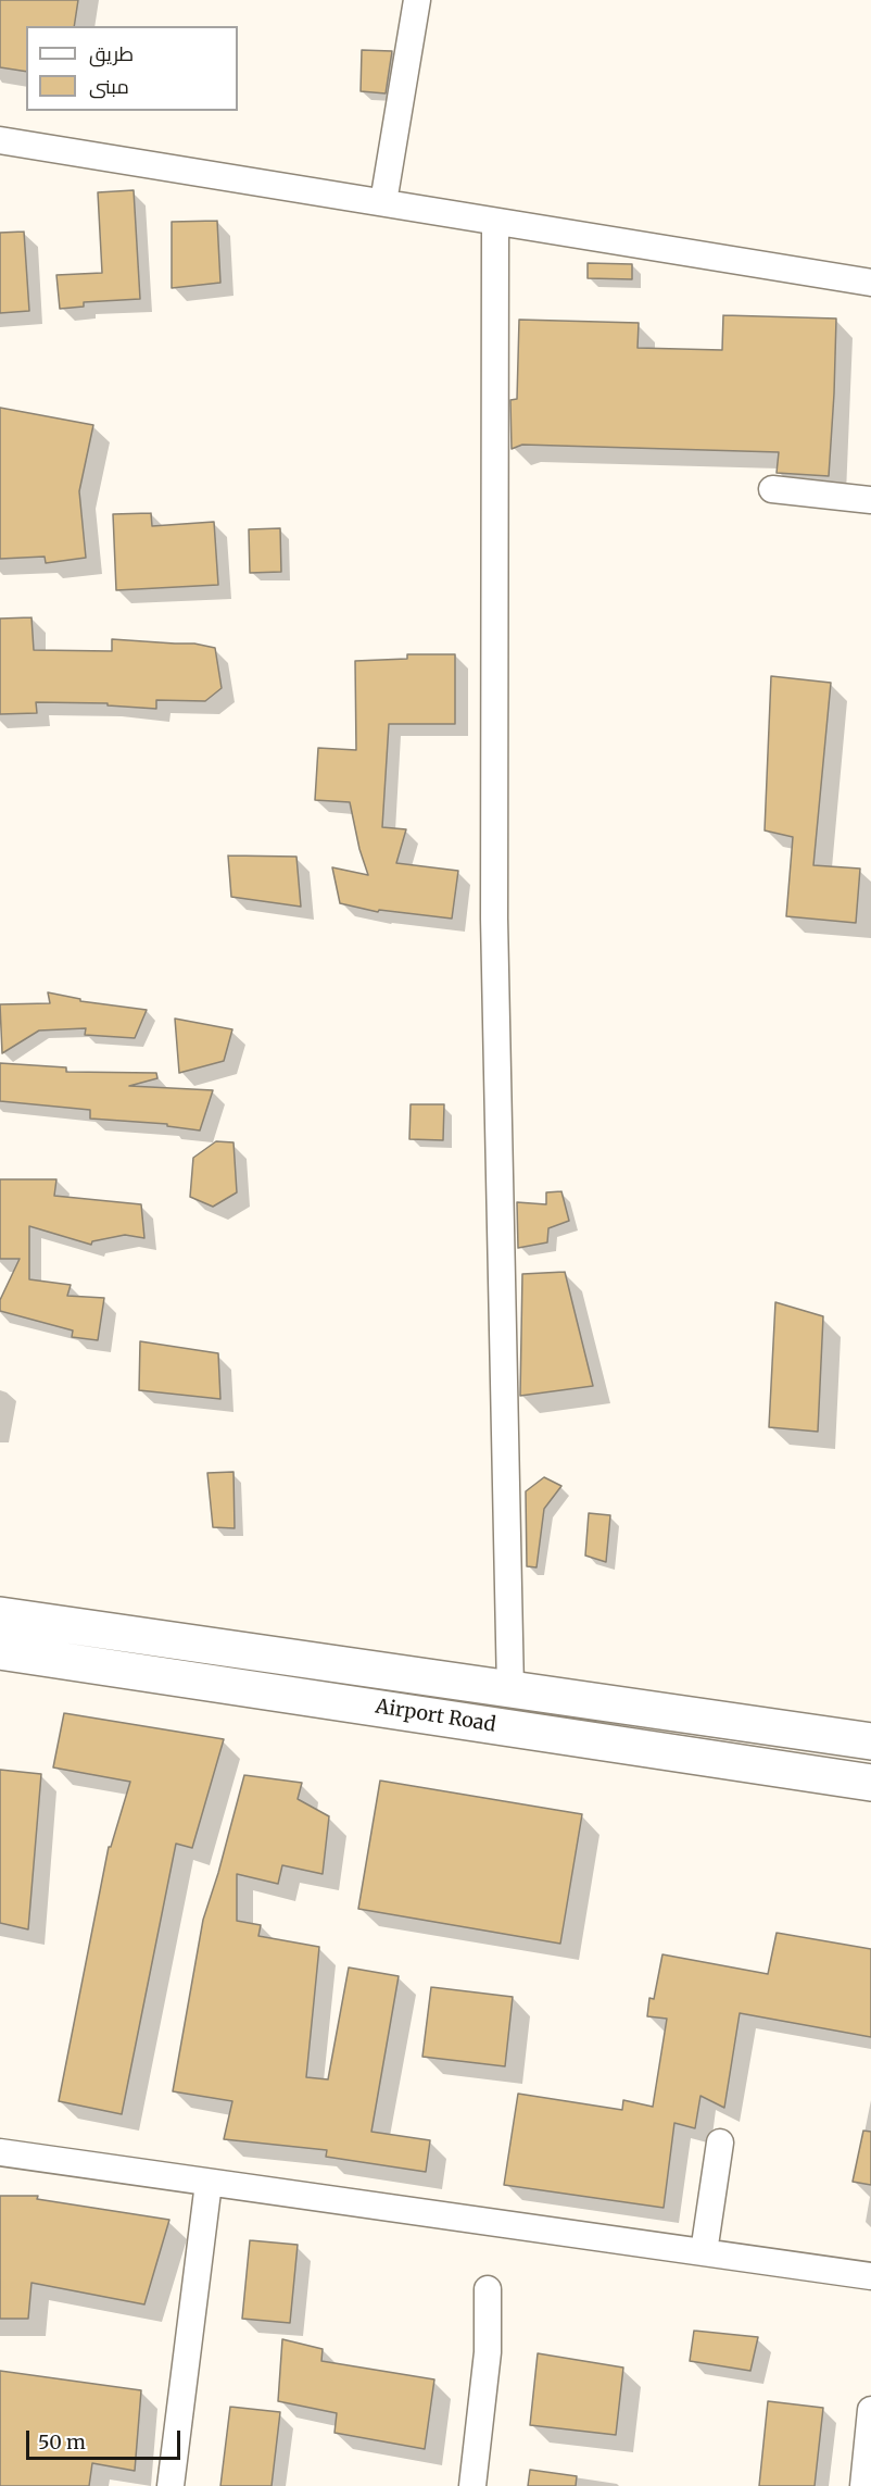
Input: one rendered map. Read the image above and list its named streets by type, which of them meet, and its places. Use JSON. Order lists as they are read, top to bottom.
{
  "streets": {
    "highway": ["Airport Road"]
  },
  "legend": ["طريق", "مبنى"],
  "scale_bar": "50 m"
}
